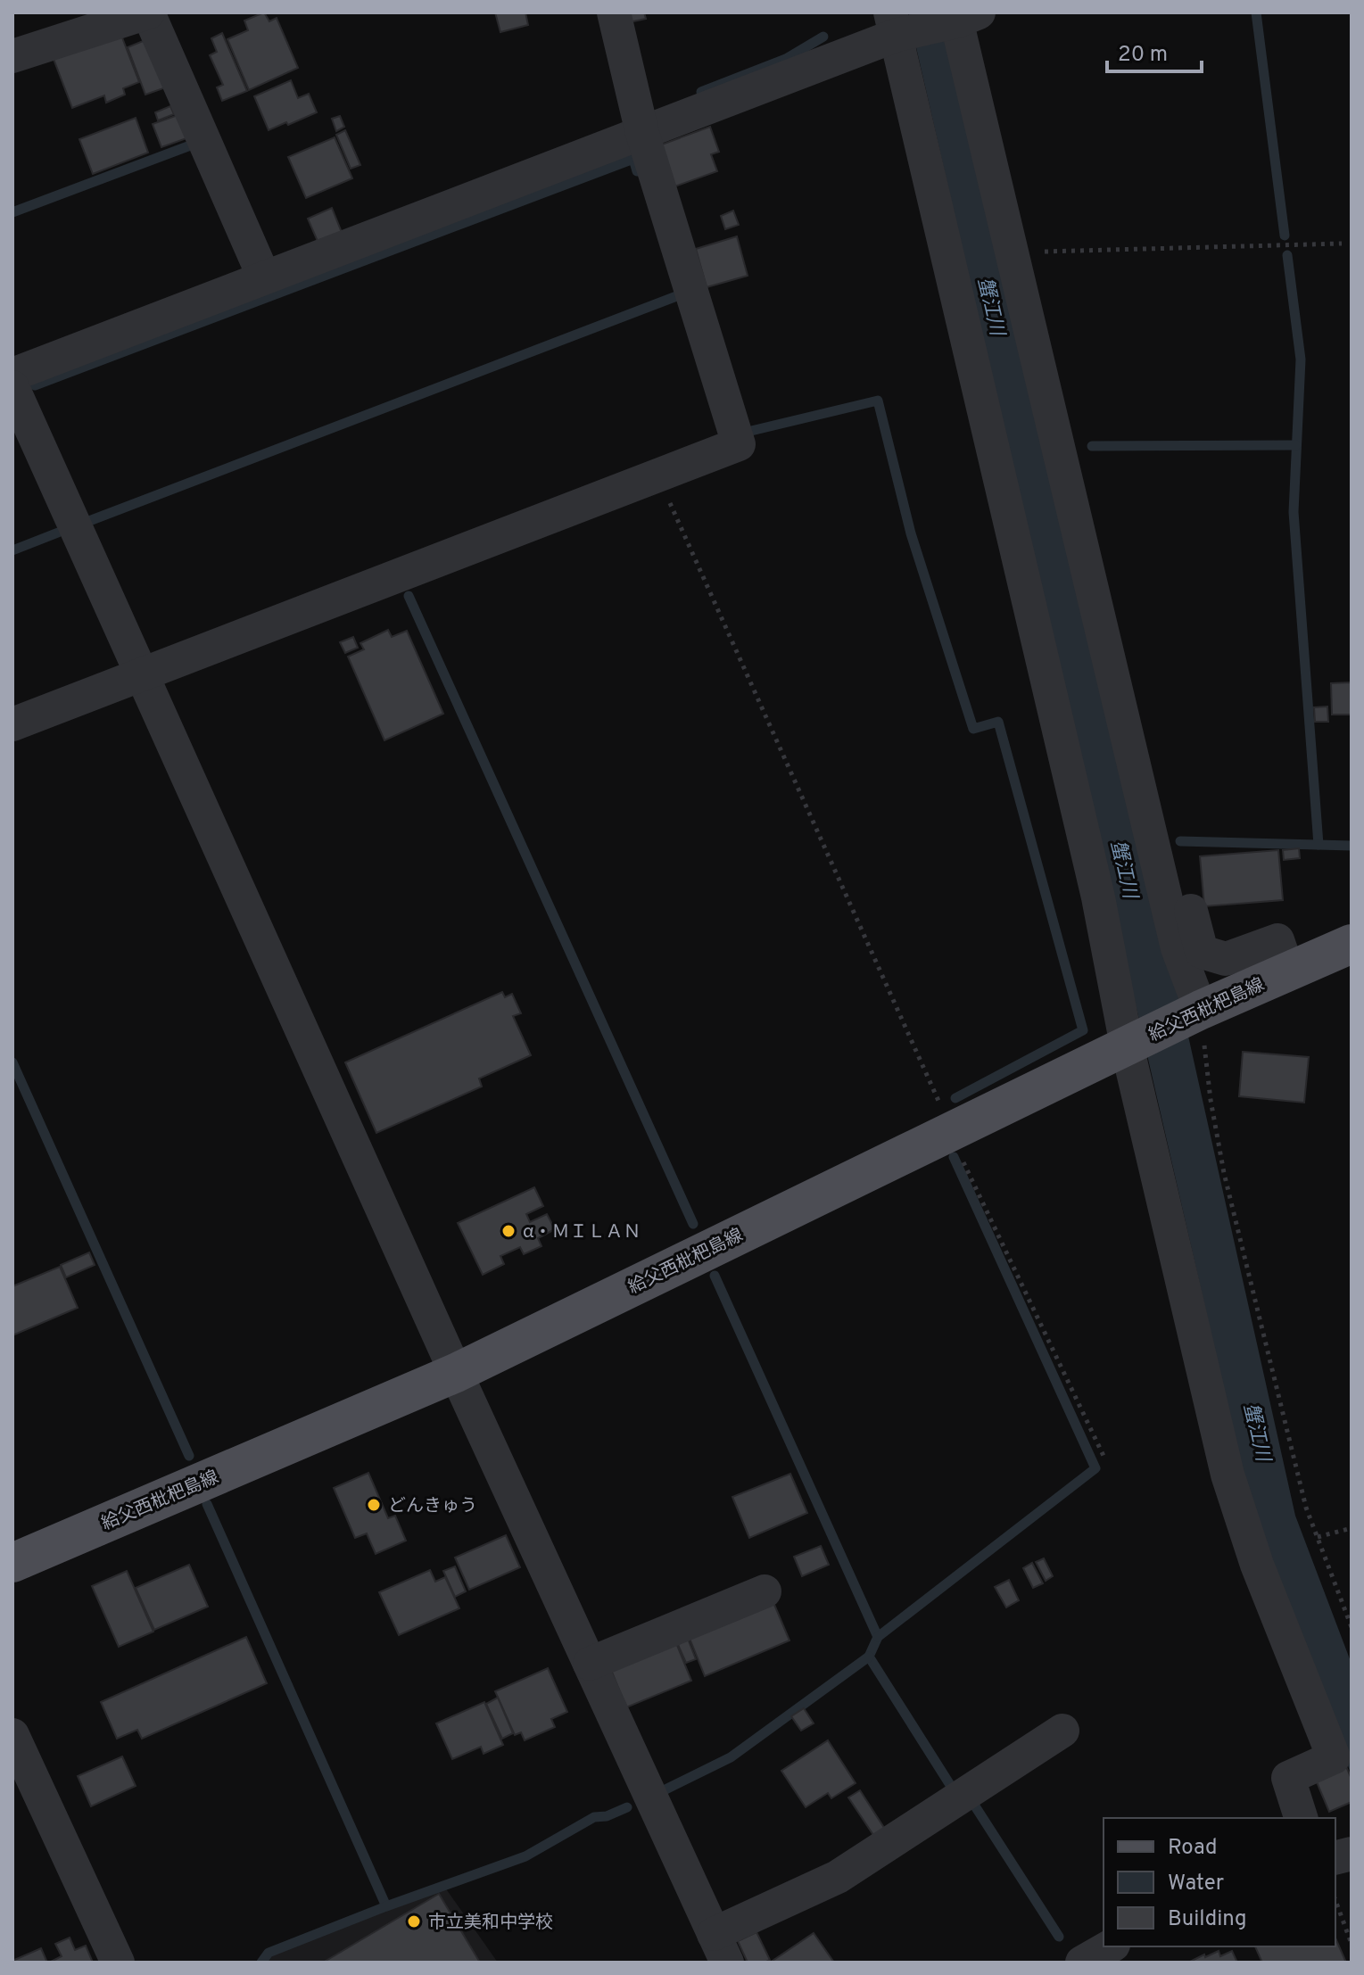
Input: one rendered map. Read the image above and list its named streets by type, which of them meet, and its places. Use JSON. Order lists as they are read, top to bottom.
{
  "streets": {
    "main road": ["給父西枇杷島線"]
  },
  "water": ["蟹江川"],
  "places": ["α・ＭＩＬＡＮ", "どんきゅう", "市立美和中学校"],
  "legend": ["Road", "Water", "Building"],
  "scale_bar": "20 m"
}
